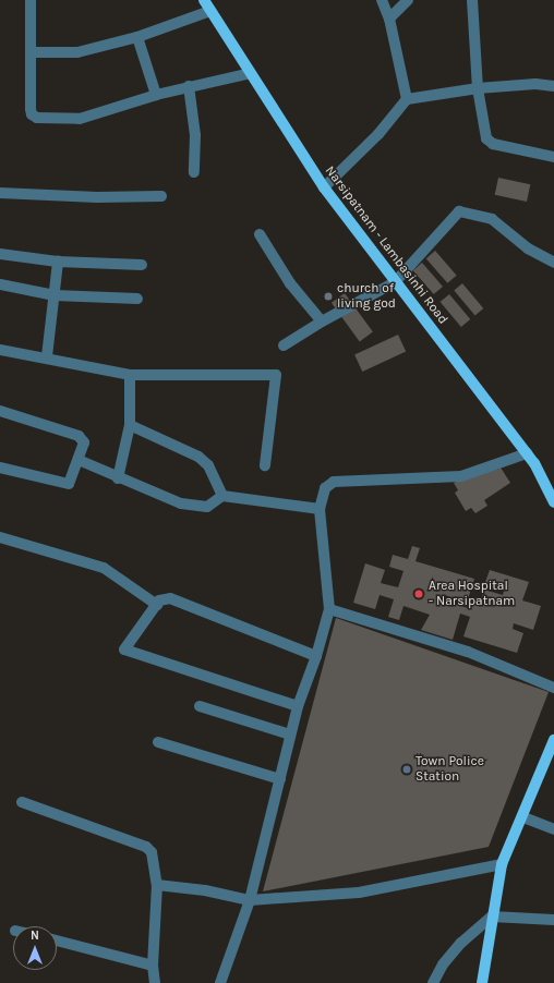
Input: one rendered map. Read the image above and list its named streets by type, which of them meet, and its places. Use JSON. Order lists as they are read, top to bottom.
{
  "streets": {
    "main road": ["Narsipatnam - Lambasinhi Road"]
  },
  "places": ["church of living god", "Area Hospital - Narsipatnam", "Town Police Station"],
  "north": "top"
}
